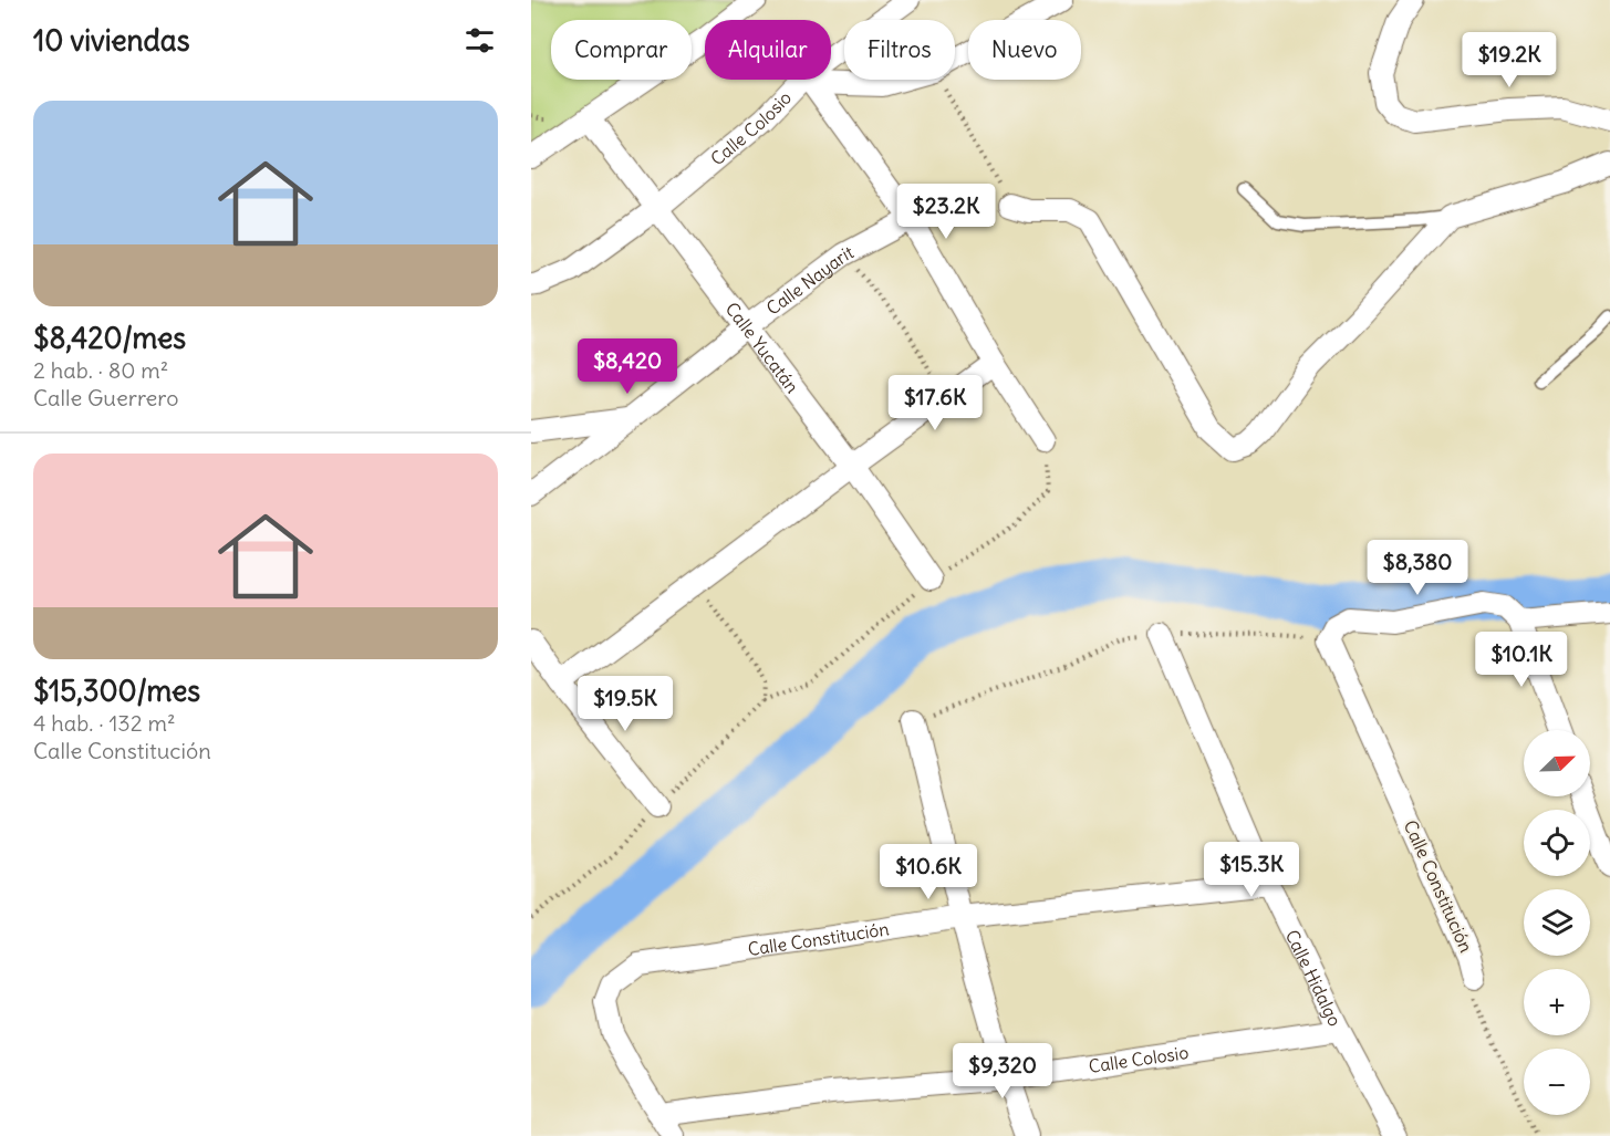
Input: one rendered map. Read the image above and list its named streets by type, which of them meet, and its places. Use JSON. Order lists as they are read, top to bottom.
{
  "streets": {
    "street": [
      "Calle Colosio",
      "Calle Nayarit",
      "Calle Yucatán",
      "Calle Constitución",
      "Calle Hidalgo"
    ]
  },
  "crossings": [
    ["Calle Colosio", "Calle Yucatán"],
    ["Calle Colosio", "Calle Constitución"],
    ["Calle Colosio", "Calle Hidalgo"],
    ["Calle Nayarit", "Calle Yucatán"],
    ["Calle Constitución", "Calle Hidalgo"]
  ],
  "north": "top right",
  "page": {
    "heading": "10 viviendas",
    "chip": [
      "Comprar",
      "Alquilar",
      "Filtros",
      "Nuevo"
    ],
    "price": [
      "$19.2K",
      "$23.2K",
      "$8,420",
      "$17.6K",
      "$8,380",
      "$10.1K",
      "$19.5K",
      "$15.3K",
      "$10.6K",
      "$9,320"
    ],
    "list": [
      {
        "name": "$8,420/mes",
        "note": "2 hab. · 80 m² · Calle Guerrero"
      },
      {
        "name": "$15,300/mes",
        "note": "4 hab. · 132 m² · Calle Constitución"
      }
    ],
    "map_buttons": ["+", "−"]
  }
}
